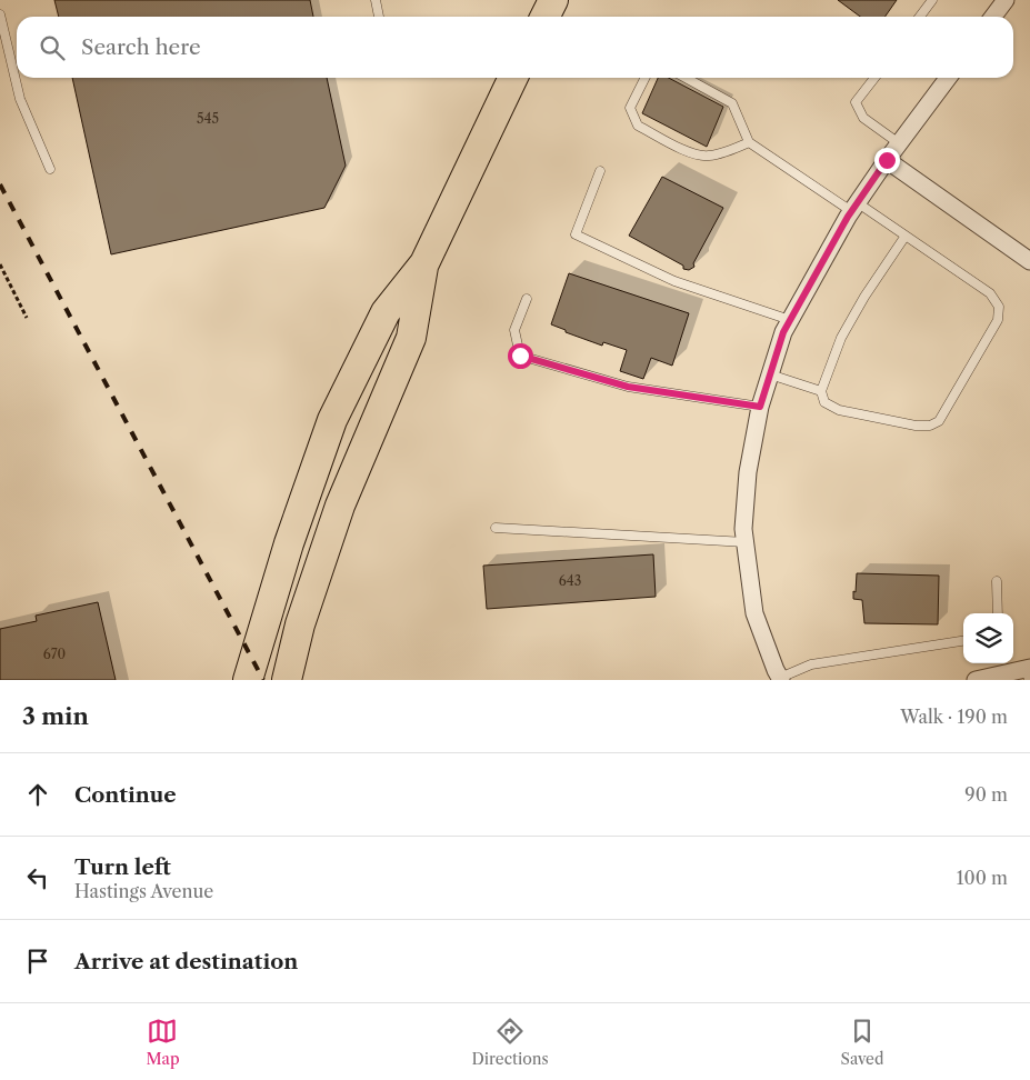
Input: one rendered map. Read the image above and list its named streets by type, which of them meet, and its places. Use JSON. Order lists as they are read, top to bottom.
{
  "house_numbers": ["545", "643", "670"],
  "page": {
    "search": "Search here",
    "heading": ["3 min", "Walk · 190 m"],
    "list": [
      ["Continue", "90 m"],
      ["Turn left", "Hastings Avenue", "100 m"],
      "Arrive at destination"
    ],
    "nav": ["Map", "Directions", "Saved"]
  }
}
